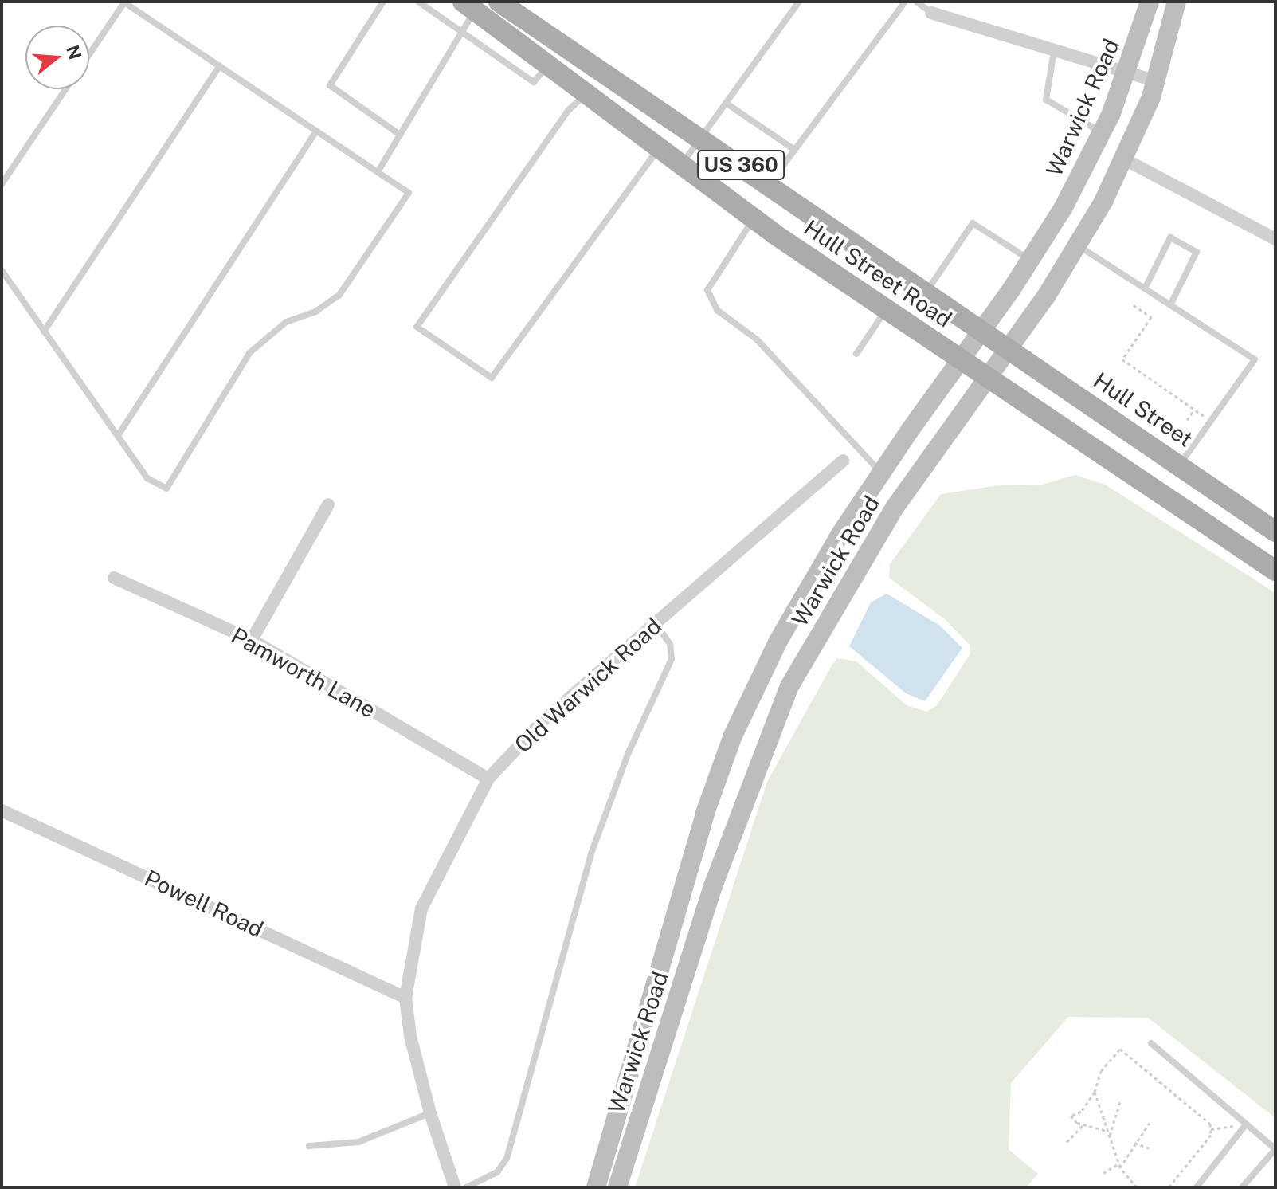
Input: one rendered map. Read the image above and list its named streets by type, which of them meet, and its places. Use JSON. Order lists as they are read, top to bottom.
{
  "streets": {
    "main road": [
      "Warwick Road",
      "US 360",
      "Hull Street Road",
      "Hull Street"
    ],
    "street": ["Pamworth Lane", "Old Warwick Road", "Powell Road"]
  },
  "crossings": [
    ["Warwick Road", "Hull Street Road"],
    ["Warwick Road", "Hull Street"],
    ["Hull Street Road", "Hull Street"],
    ["Pamworth Lane", "Old Warwick Road"],
    ["Old Warwick Road", "Powell Road"]
  ],
  "north": "right"
}
